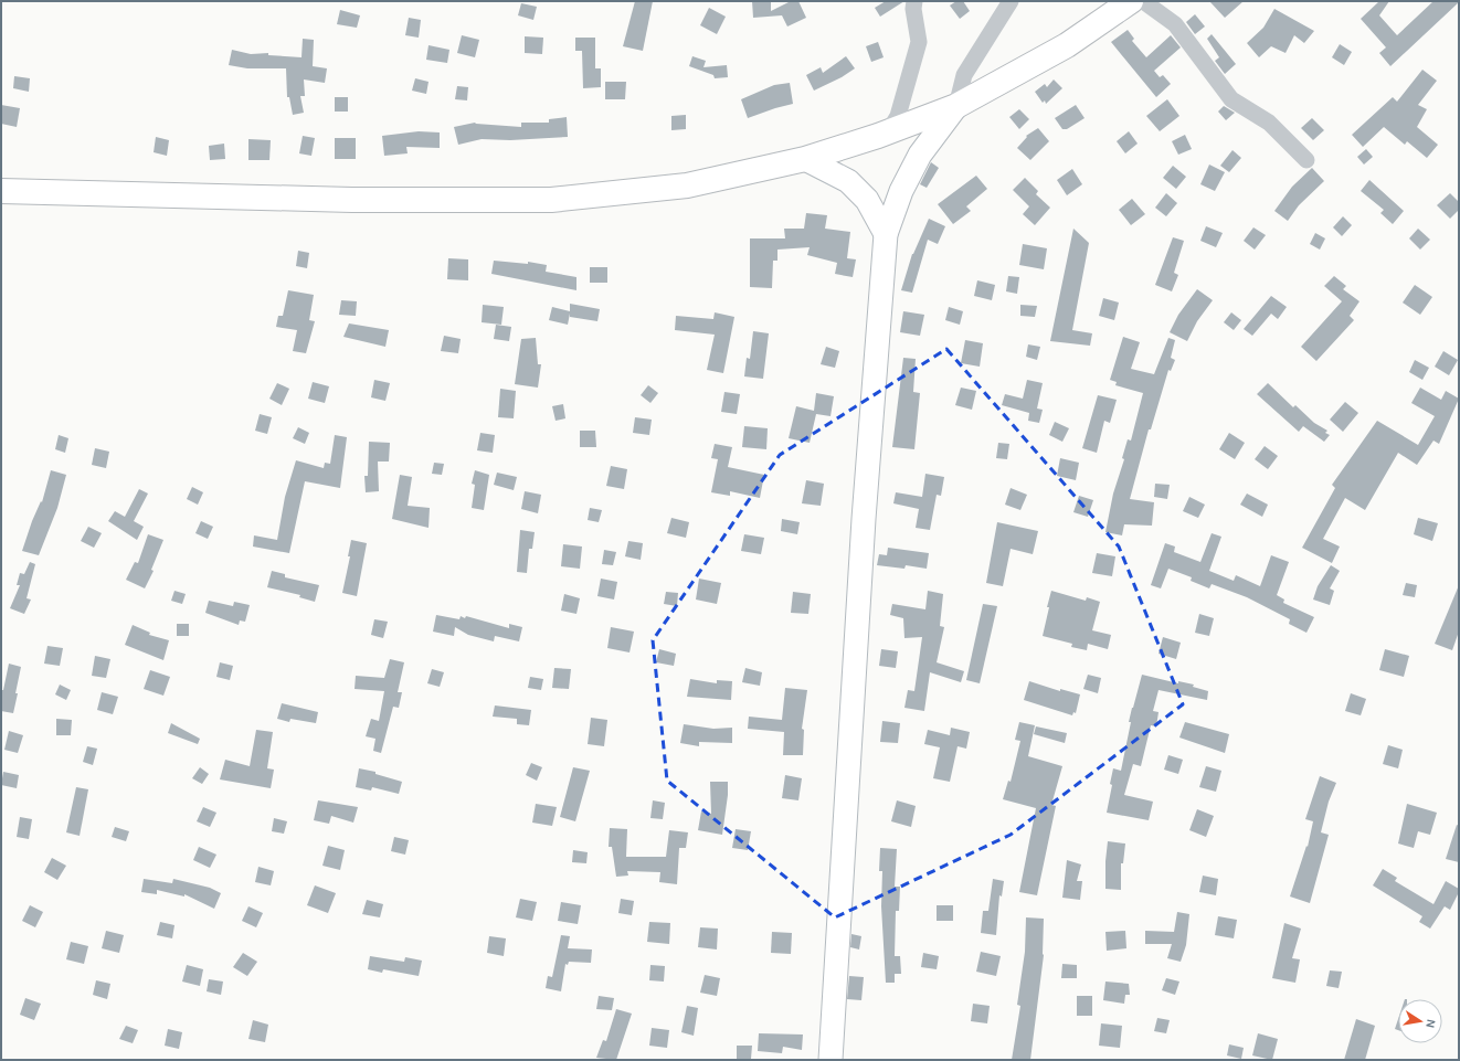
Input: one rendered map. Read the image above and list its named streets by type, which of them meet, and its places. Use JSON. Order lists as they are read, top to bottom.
{
  "north": "right"
}
